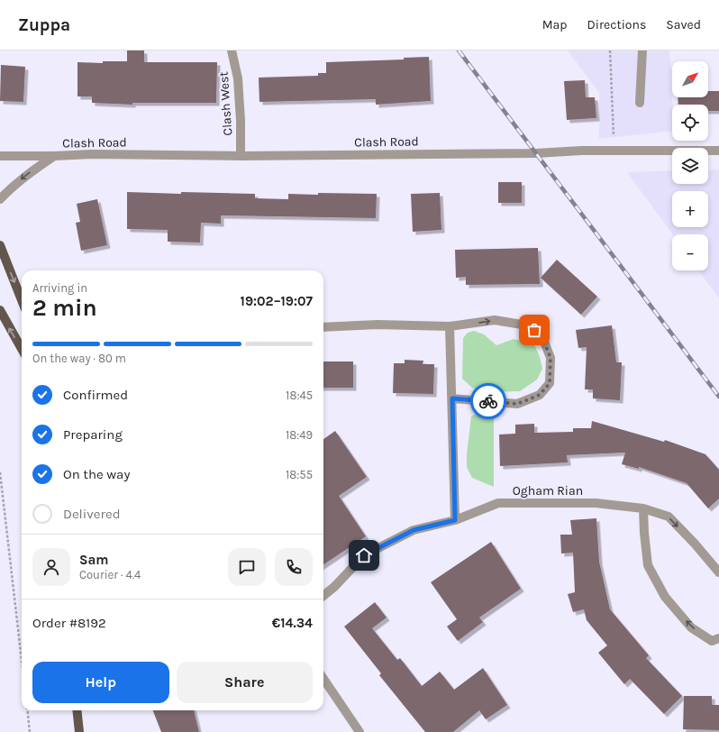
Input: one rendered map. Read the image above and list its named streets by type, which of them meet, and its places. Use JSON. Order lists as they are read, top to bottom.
{
  "streets": {
    "street": ["Clash West", "Clash Road", "Ogham Rian"]
  },
  "crossings": [
    ["Clash West", "Clash Road"]
  ],
  "north": "top right",
  "page": {
    "header": "Zuppa",
    "nav": ["Map", "Directions", "Saved"],
    "map_buttons": ["+", "−"],
    "heading": ["2 min", "Arriving in", "19:02–19:07"],
    "panel": [
      "Sam",
      "Courier · 4.4",
      "Order #8192",
      "€14.34"
    ],
    "bar": "On the way · 80 m",
    "list": [
      ["Confirmed", "18:45"],
      ["Preparing", "18:49"],
      ["On the way", "18:55"],
      "Delivered"
    ],
    "buttons": ["Help", "Share"]
  }
}
